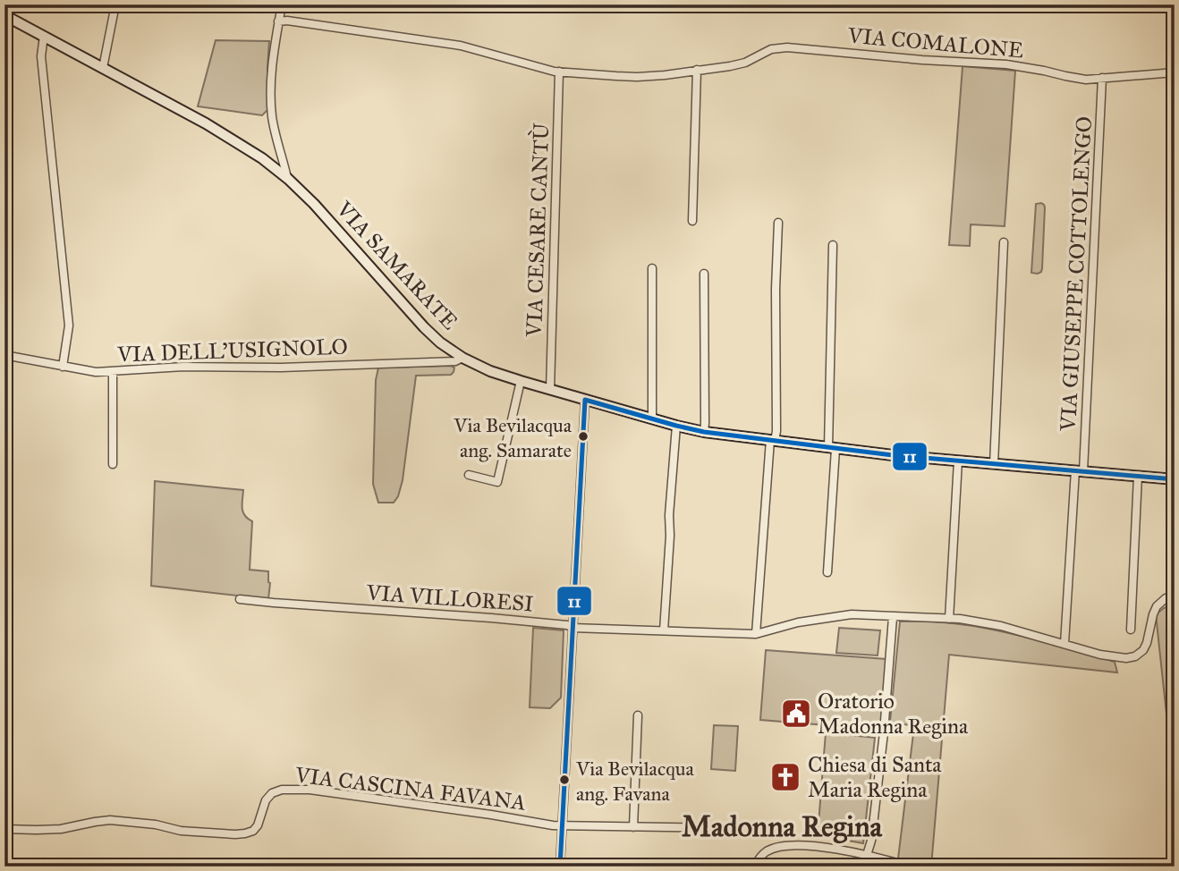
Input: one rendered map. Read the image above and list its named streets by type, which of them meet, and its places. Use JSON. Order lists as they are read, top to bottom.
{
  "streets": {
    "street": [
      "VIA COMALONE",
      "VIA CESARE CANTÙ",
      "VIA SAMARATE",
      "VIA GIUSEPPE COTTOLENGO",
      "VIA DELL'USIGNOLO",
      "VIA VILLORESI",
      "VIA CASCINA FAVANA"
    ]
  },
  "crossings": [
    ["VIA COMALONE", "VIA CESARE CANTÙ"],
    ["VIA COMALONE", "VIA GIUSEPPE COTTOLENGO"],
    ["VIA CESARE CANTÙ", "VIA SAMARATE"],
    ["VIA SAMARATE", "VIA GIUSEPPE COTTOLENGO"],
    ["VIA SAMARATE", "VIA DELL'USIGNOLO"]
  ],
  "districts": ["Madonna Regina"],
  "places": {
    "other": ["Via Bevilacqua ang. Samarate", "Via Bevilacqua ang. Favana"],
    "public building": ["Oratorio Madonna Regina"],
    "church": ["Chiesa di Santa Maria Regina"]
  },
  "lines": ["transit line 11"]
}
